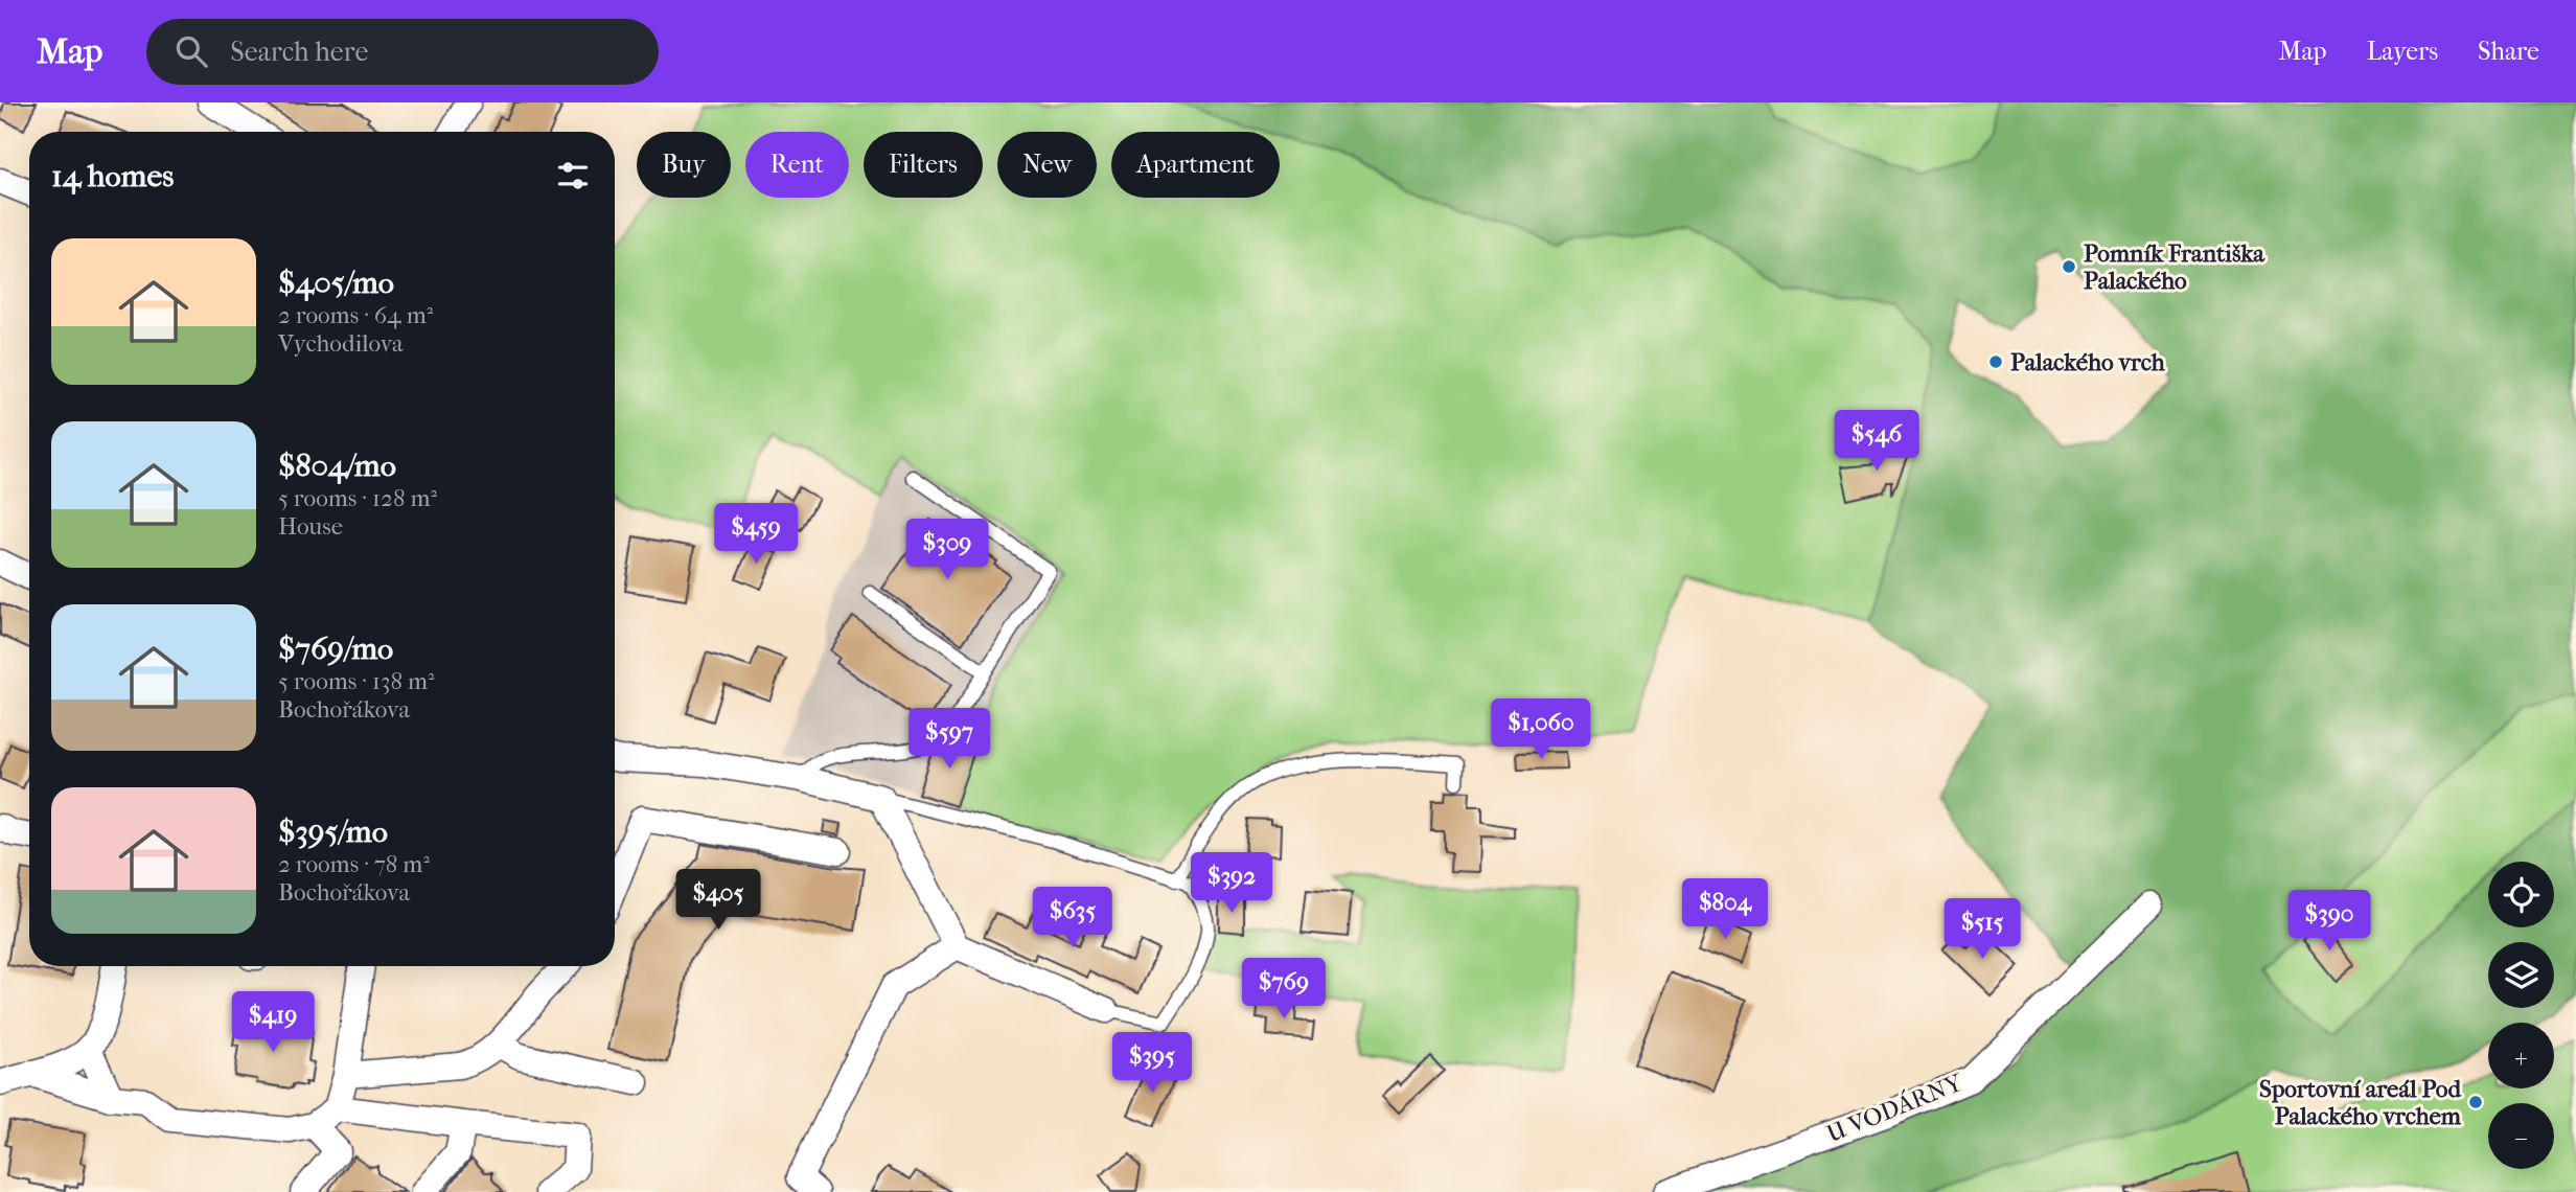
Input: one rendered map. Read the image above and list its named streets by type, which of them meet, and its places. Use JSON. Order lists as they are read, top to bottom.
{
  "streets": {
    "street": ["U VODÁRNY"]
  },
  "places": ["Pomník Františka Palackého", "Palackého vrch", "Sportovní areál Pod Palackého vrchem"],
  "page": {
    "header": "Map",
    "search": "Search here",
    "nav": ["Map", "Layers", "Share"],
    "chip": [
      "Buy",
      "Rent",
      "Filters",
      "New",
      "Apartment"
    ],
    "heading": "14 homes",
    "list": [
      {
        "name": "$405/mo",
        "note": "2 rooms · 64 m² · Vychodilova"
      },
      {
        "name": "$804/mo",
        "note": "5 rooms · 128 m² · House"
      },
      {
        "name": "$769/mo",
        "note": "5 rooms · 138 m² · Bochořákova"
      },
      {
        "name": "$395/mo",
        "note": "2 rooms · 78 m² · Bochořákova"
      }
    ],
    "price": [
      "$546",
      "$459",
      "$309",
      "$1,060",
      "$597",
      "$392",
      "$405",
      "$804",
      "$635",
      "$390",
      "$515",
      "$769",
      "$419",
      "$395"
    ],
    "map_buttons": ["+", "−"]
  }
}
